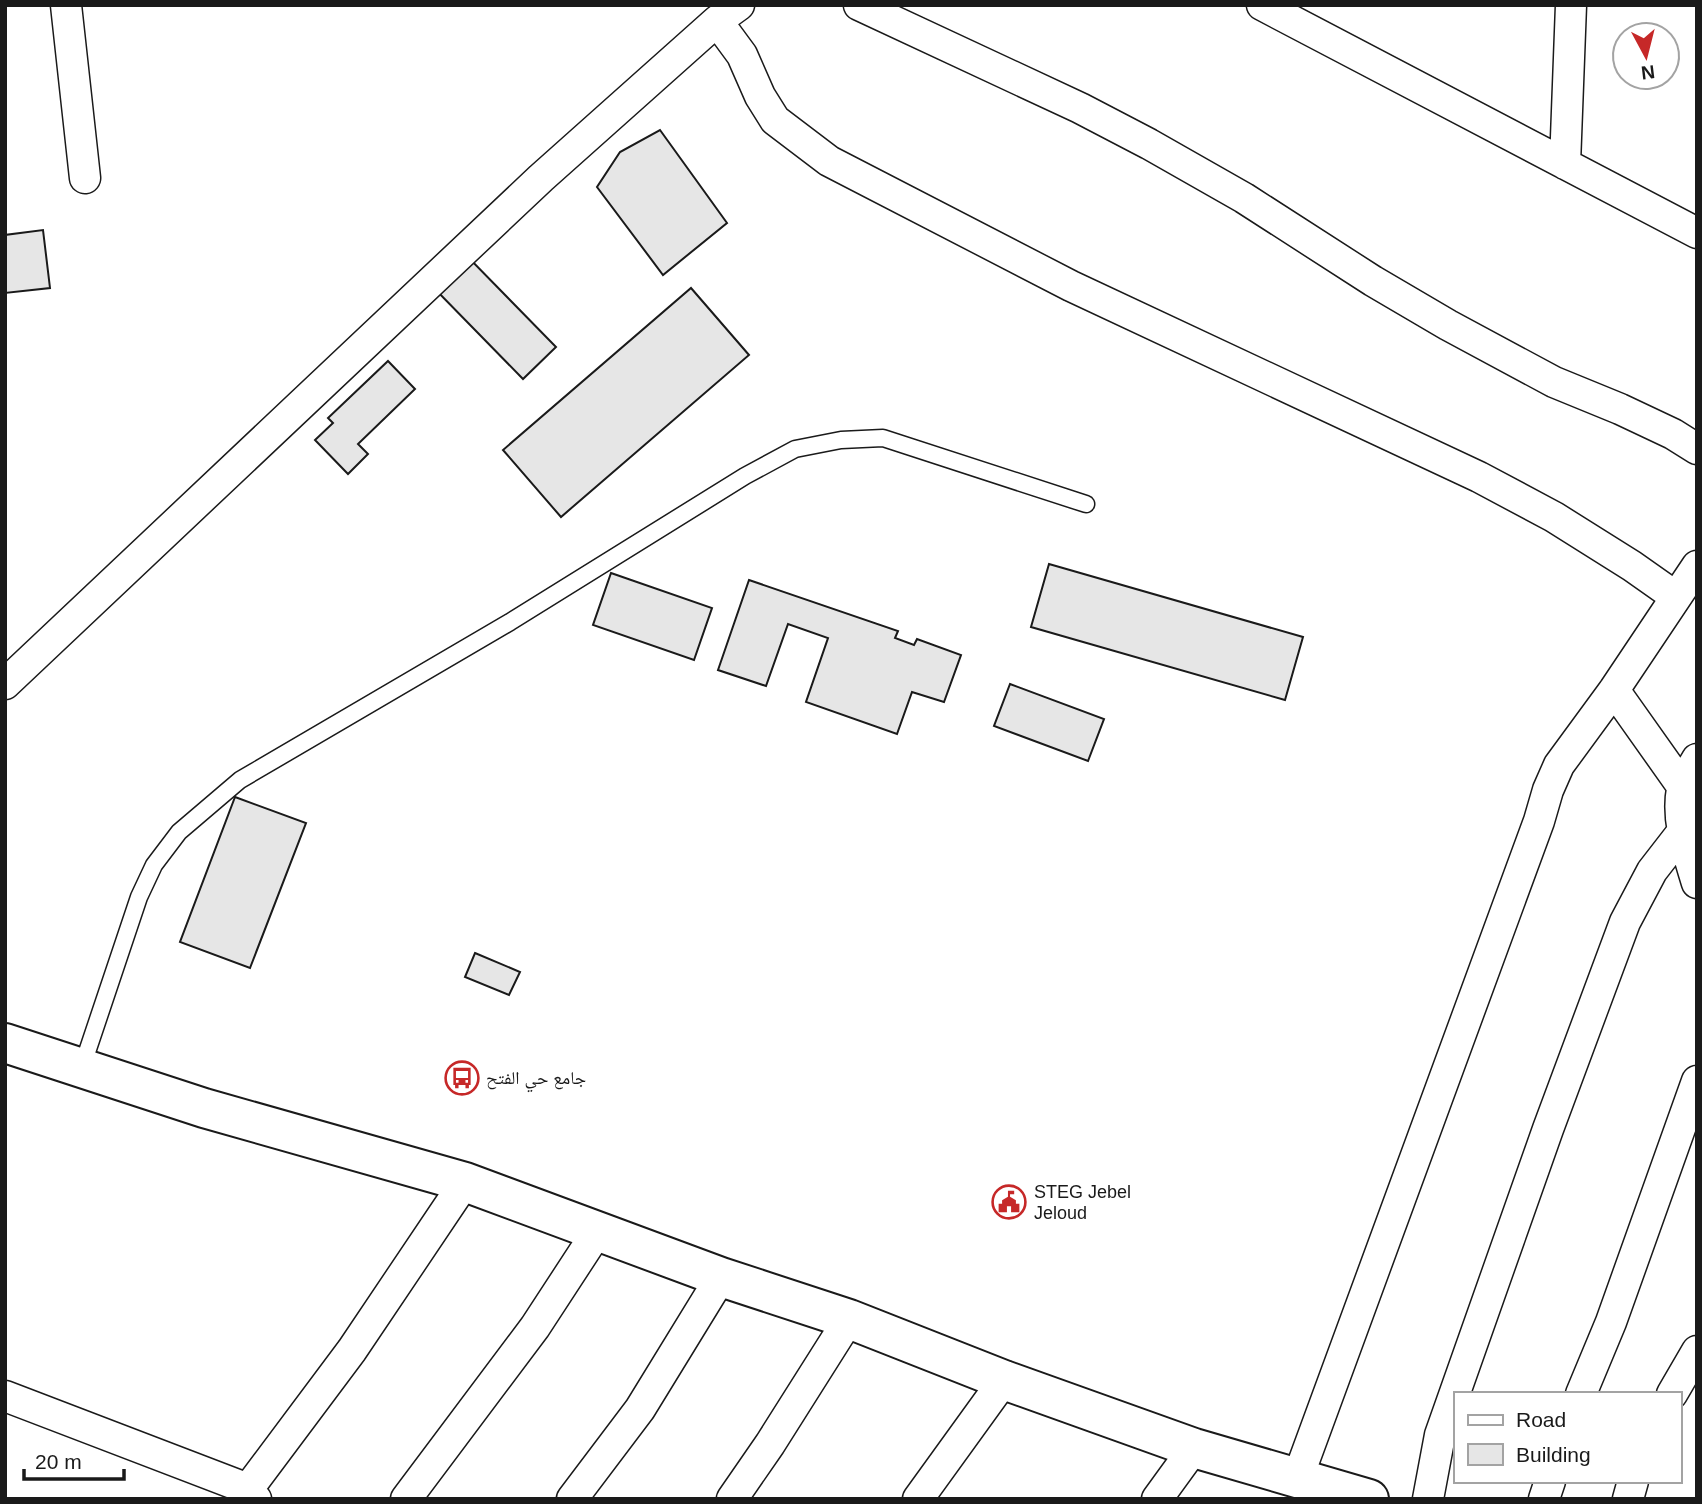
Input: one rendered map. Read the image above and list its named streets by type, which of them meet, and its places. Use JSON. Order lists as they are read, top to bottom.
{
  "places": {
    "bus stop": ["جامع حي الفتح"],
    "public building": ["STEG Jebel Jeloud"]
  },
  "legend": ["Road", "Building"],
  "scale_bar": "20 m",
  "north": "bottom"
}
